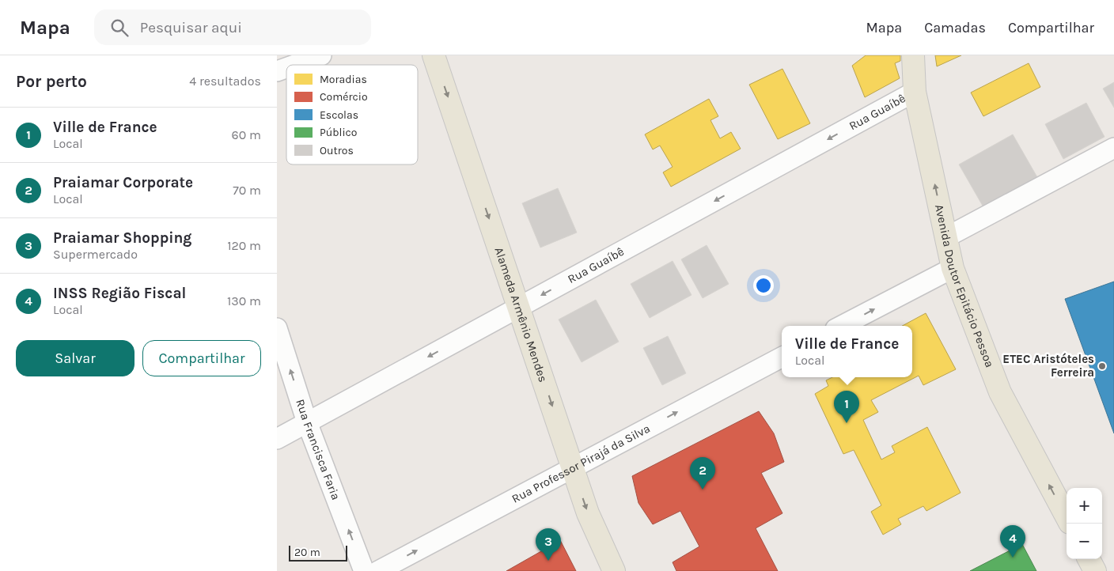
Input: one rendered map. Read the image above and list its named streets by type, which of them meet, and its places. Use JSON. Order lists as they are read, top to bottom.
{
  "streets": {
    "main road": ["Avenida Doutor Epitácio Pessoa", "Alameda Armênio Mendes"],
    "street": ["Rua Guaíbê", "Rua Francisca Faria", "Rua Professor Pirajá da Silva"]
  },
  "crossings": [
    ["Rua Guaíbê", "Avenida Doutor Epitácio Pessoa"],
    ["Rua Guaíbê", "Alameda Armênio Mendes"],
    ["Rua Guaíbê", "Rua Francisca Faria"],
    ["Alameda Armênio Mendes", "Rua Professor Pirajá da Silva"]
  ],
  "one_way": [
    "Rua Guaíbê",
    "Avenida Doutor Epitácio Pessoa",
    "Alameda Armênio Mendes",
    "Rua Francisca Faria",
    "Rua Professor Pirajá da Silva"
  ],
  "places": ["ETEC Aristóteles Ferreira"],
  "legend": [
    "Moradias",
    "Comércio",
    "Escolas",
    "Público",
    "Outros"
  ],
  "scale_bar": "20 m",
  "page": {
    "header": "Mapa",
    "search": "Pesquisar aqui",
    "nav": ["Mapa", "Camadas", "Compartilhar"],
    "heading": ["Por perto", "4 resultados"],
    "list": [
      {
        "mark": "1",
        "name": "Ville de France",
        "note": "Local",
        "value": "60 m"
      },
      {
        "mark": "2",
        "name": "Praiamar Corporate",
        "note": "Local",
        "value": "70 m"
      },
      {
        "mark": "3",
        "name": "Praiamar Shopping",
        "note": "Supermercado",
        "value": "120 m"
      },
      {
        "mark": "4",
        "name": "INSS Região Fiscal",
        "note": "Local",
        "value": "130 m"
      }
    ],
    "popup": ["Ville de France", "Local"],
    "buttons": ["Salvar", "Compartilhar"],
    "pins": [
      "1",
      "2",
      "4",
      "3"
    ],
    "map_buttons": ["+", "−"],
    "scale": "20 m"
  }
}
